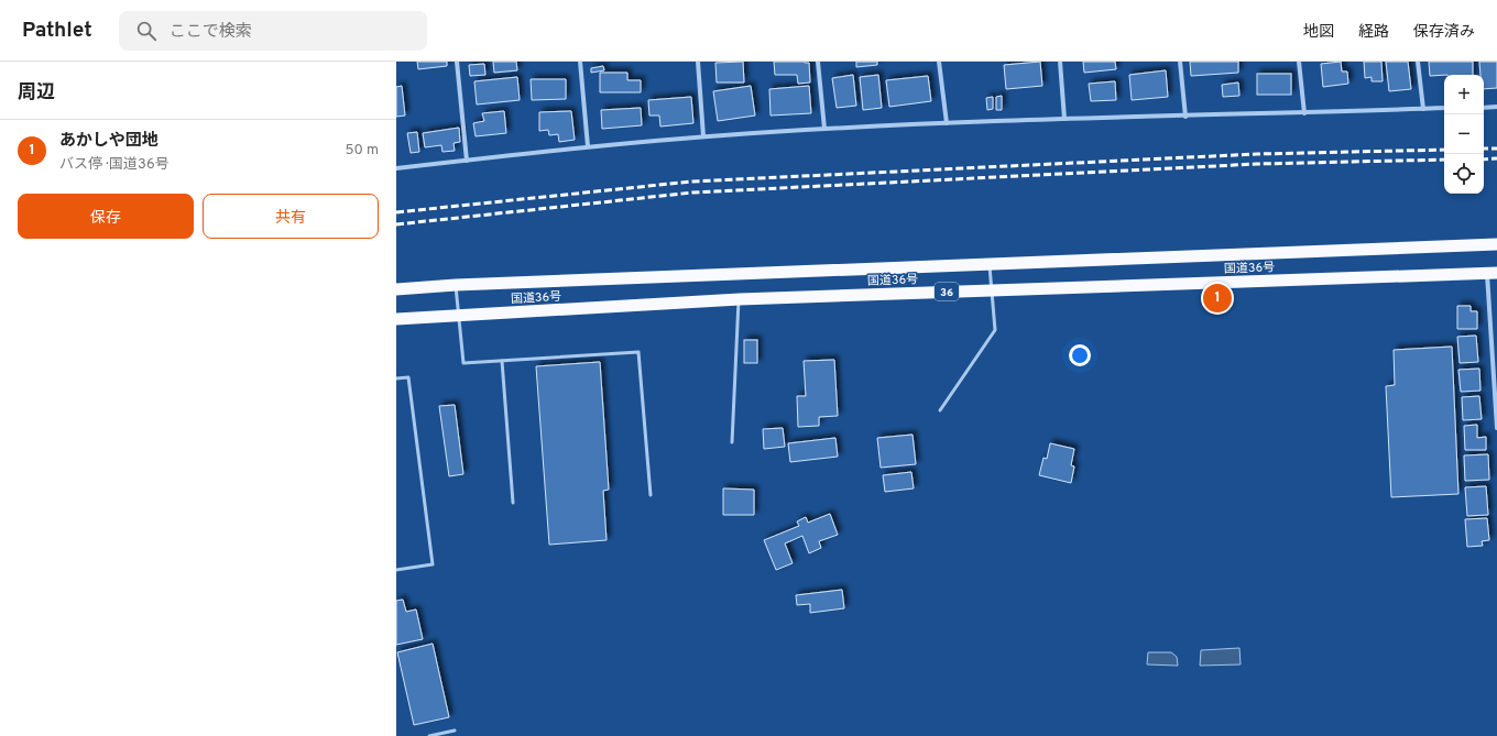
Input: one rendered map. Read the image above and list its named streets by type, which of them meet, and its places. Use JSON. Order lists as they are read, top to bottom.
{
  "streets": {
    "highway": ["国道36号", "36"]
  },
  "page": {
    "header": "Pathlet",
    "search": "ここで検索",
    "nav": ["地図", "経路", "保存済み"],
    "heading": "周辺",
    "map_buttons": ["+", "−"],
    "list": [
      {
        "mark": "1",
        "name": "あかしや団地",
        "note": "バス停 · 国道36号",
        "value": "50 m"
      }
    ],
    "buttons": ["保存", "共有"],
    "pins": "1"
  }
}
